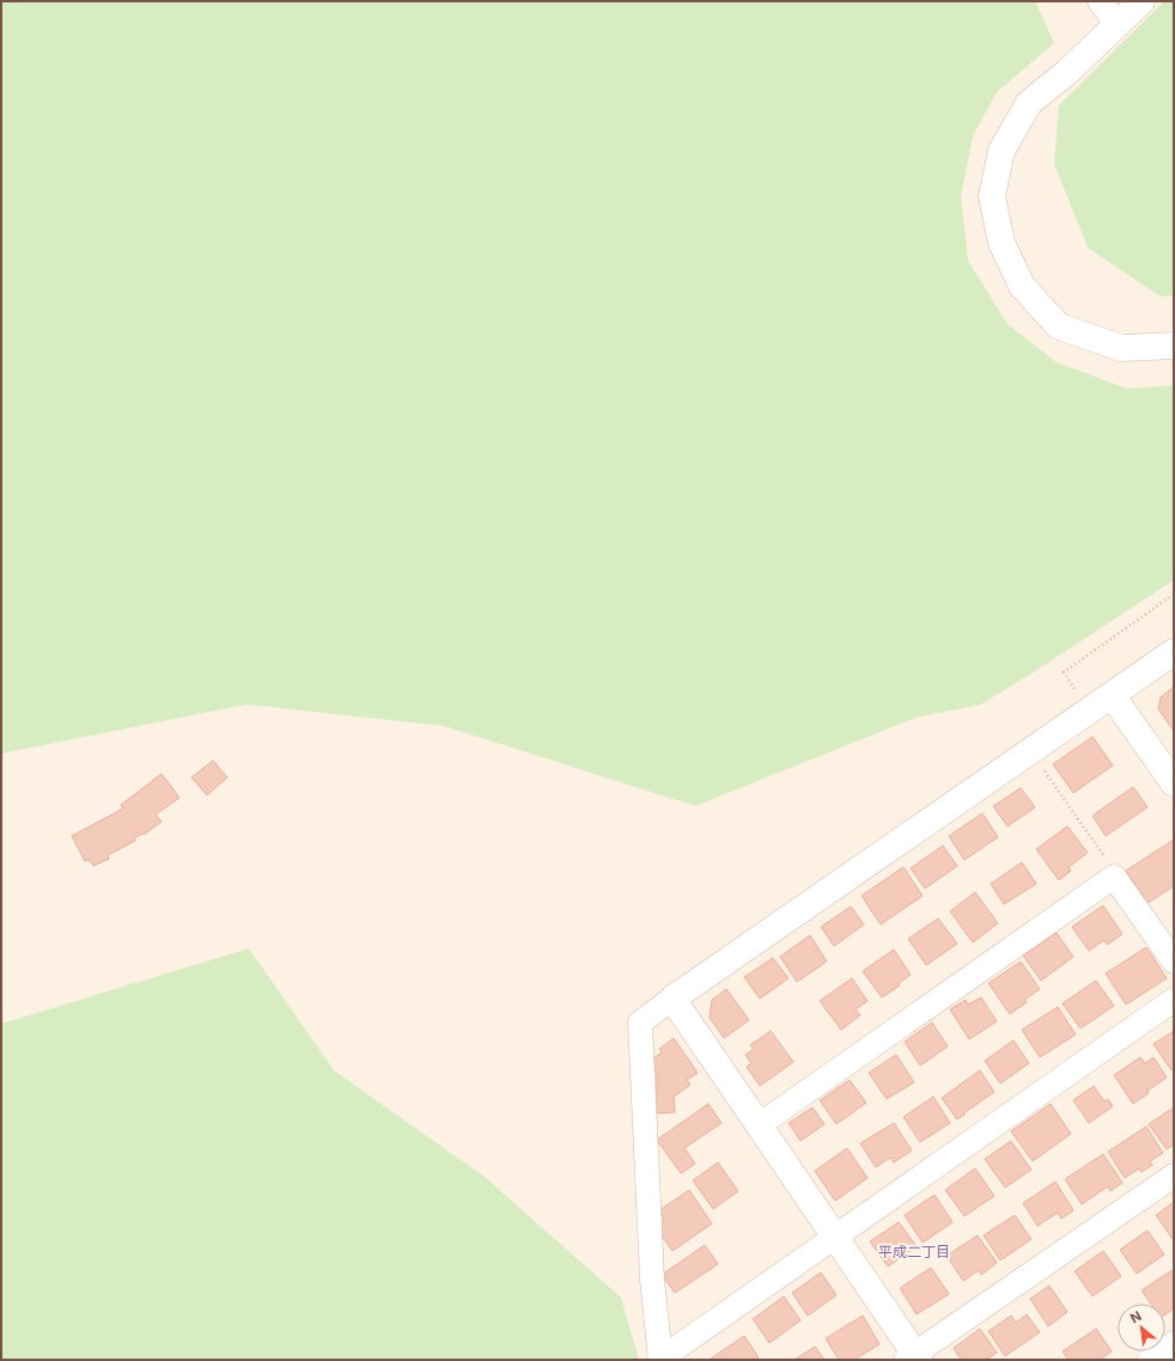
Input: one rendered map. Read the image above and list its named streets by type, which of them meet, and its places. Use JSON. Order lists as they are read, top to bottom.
{
  "districts": ["平成二丁目"],
  "north": "top left"
}
